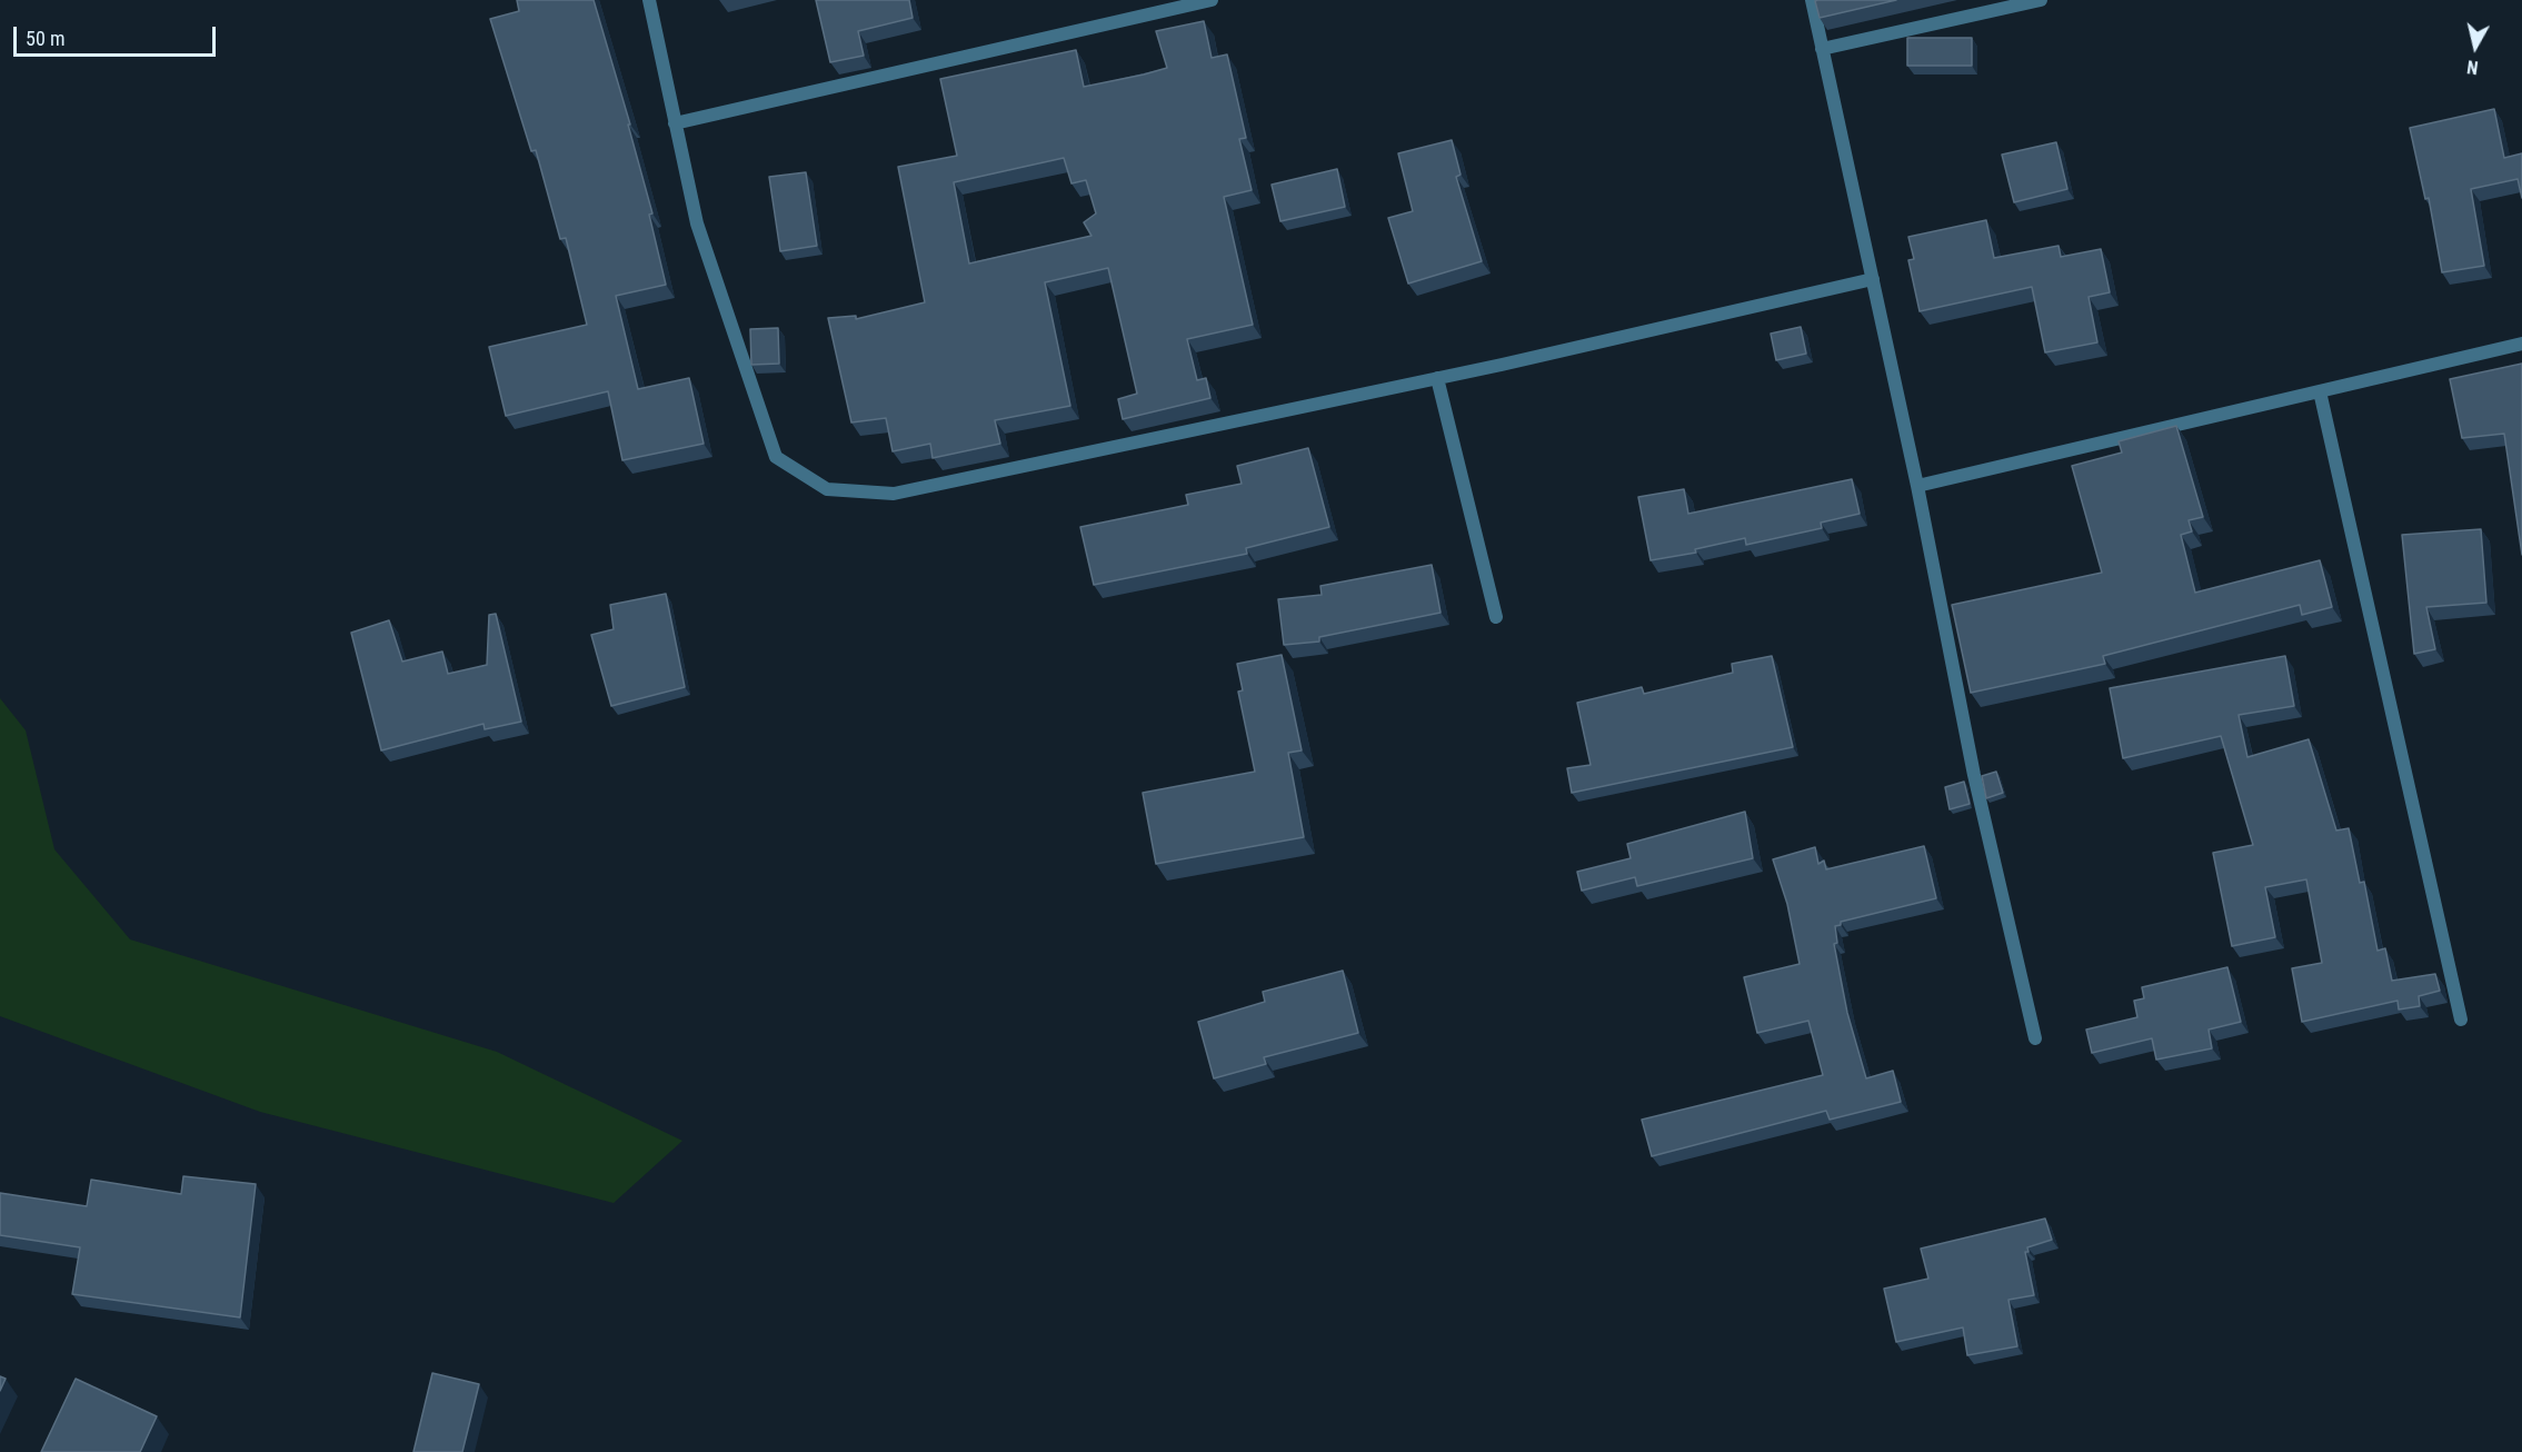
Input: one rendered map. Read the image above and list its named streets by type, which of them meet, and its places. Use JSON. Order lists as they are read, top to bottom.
{
  "scale_bar": "50 m",
  "north": "bottom"
}
